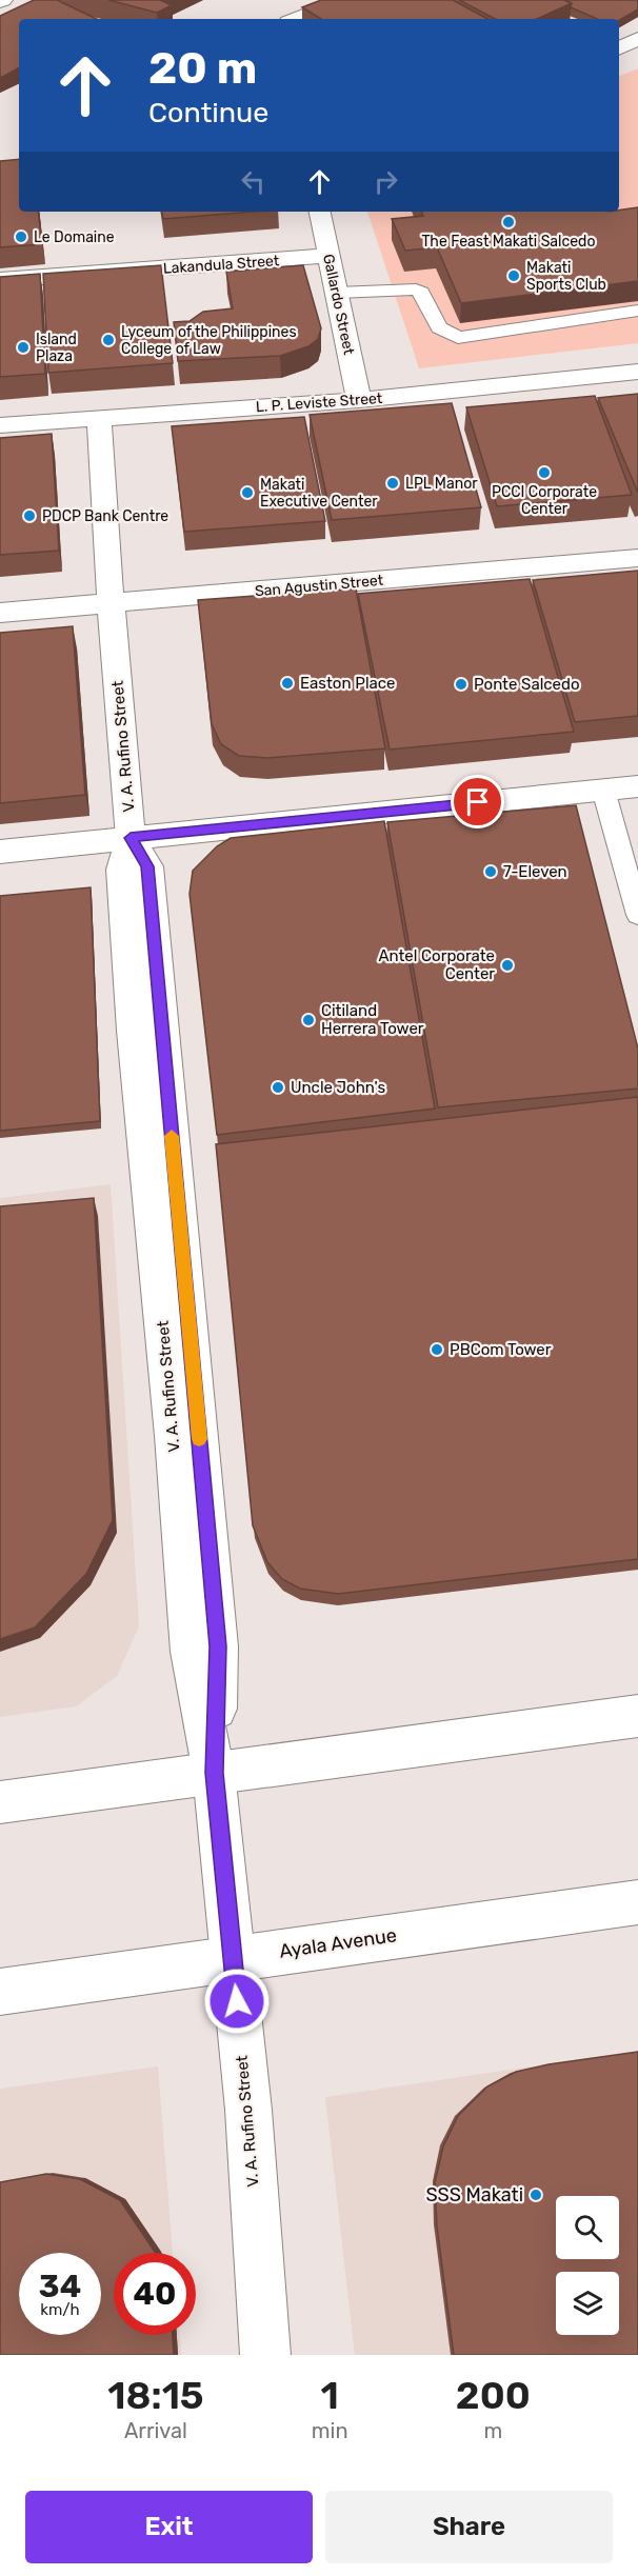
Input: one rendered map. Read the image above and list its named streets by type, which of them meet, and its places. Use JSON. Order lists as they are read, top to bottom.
{
  "streets": {
    "street": [
      "Lakandula Street",
      "Gallardo Street",
      "L. P. Leviste Street",
      "San Agustin Street",
      "V. A. Rufino Street",
      "Ayala Avenue"
    ]
  },
  "crossings": [
    ["Lakandula Street", "Gallardo Street"],
    ["Gallardo Street", "L. P. Leviste Street"],
    ["L. P. Leviste Street", "V. A. Rufino Street"],
    ["San Agustin Street", "V. A. Rufino Street"],
    ["V. A. Rufino Street", "Ayala Avenue"]
  ],
  "places": [
    "The Feast Makati Salcedo",
    "Le Domaine",
    "Makati Sports Club",
    "Lyceum of the Philippines College of Law",
    "Island Plaza",
    "PCCI Corporate Center",
    "LPL Manor",
    "Makati Executive Center",
    "PDCP Bank Centre",
    "Easton Place",
    "Ponte Salcedo",
    "7-Eleven",
    "Antel Corporate Center",
    "Citiland Herrera Tower",
    "Uncle John's",
    "PBCom Tower",
    "SSS Makati"
  ],
  "page": {
    "turn": ["20 m", "Continue"],
    "speed": "34 km/h",
    "limit": "40",
    "eta": [
      "18:15",
      "Arrival",
      "1",
      "min",
      "200",
      "m"
    ],
    "buttons": ["Exit", "Share"]
  }
}
